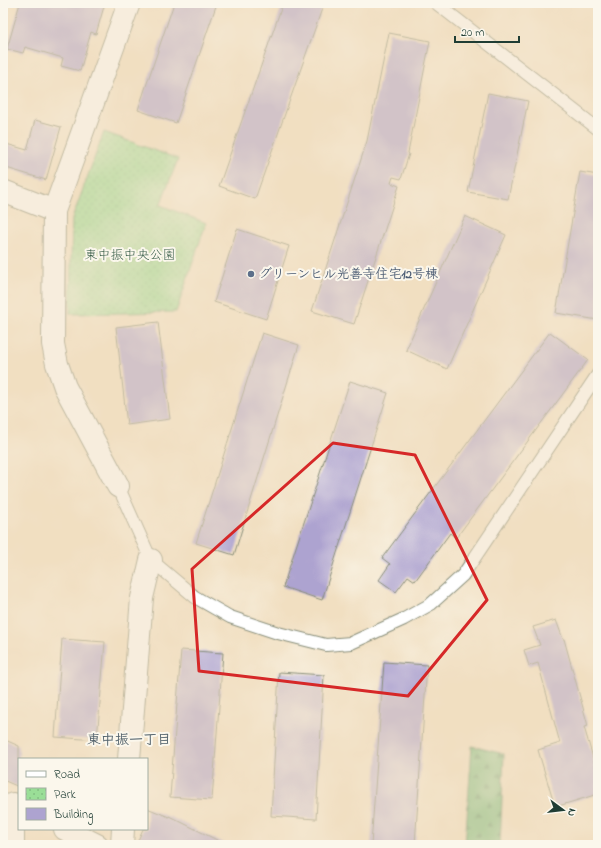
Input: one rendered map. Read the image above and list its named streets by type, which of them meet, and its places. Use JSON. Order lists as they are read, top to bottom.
{
  "districts": ["東中振一丁目"],
  "parks": ["東中振中央公園"],
  "places": ["グリーンヒル光善寺住宅12号棟"],
  "legend": ["Road", "Park", "Building"],
  "scale_bar": "20 m",
  "north": "right"
}
